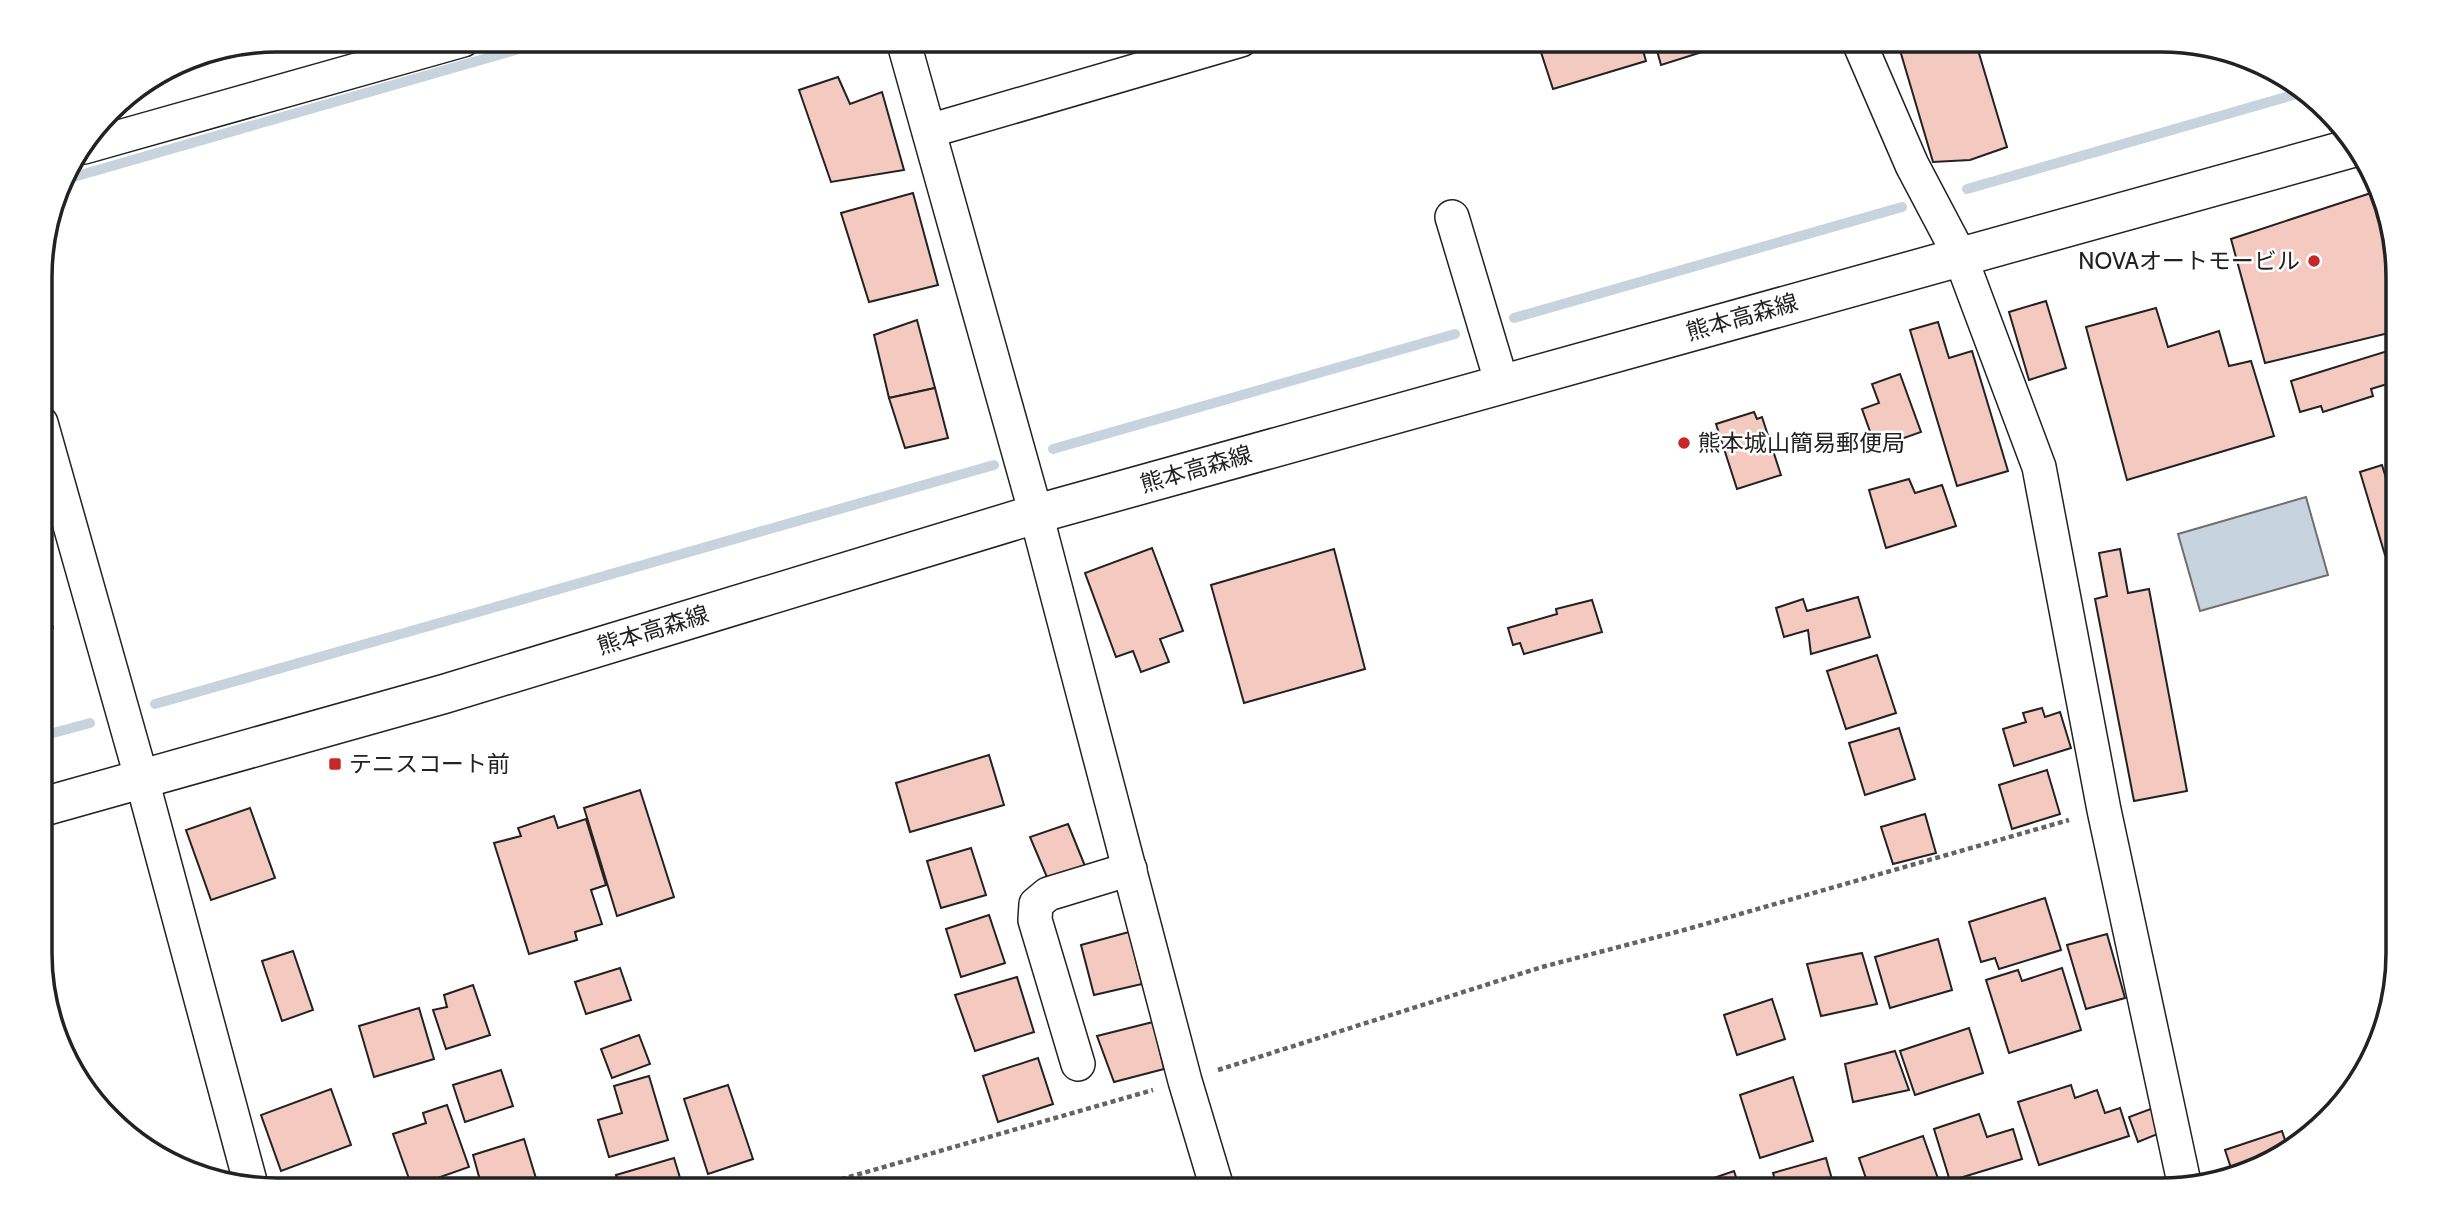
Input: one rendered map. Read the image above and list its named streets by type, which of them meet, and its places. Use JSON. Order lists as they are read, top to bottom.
{
  "streets": {
    "main road": ["熊本高森線"]
  },
  "places": {
    "other": ["NOVAオートモービル", "熊本城山簡易郵便局"],
    "transit": ["テニスコート前"]
  }
}
